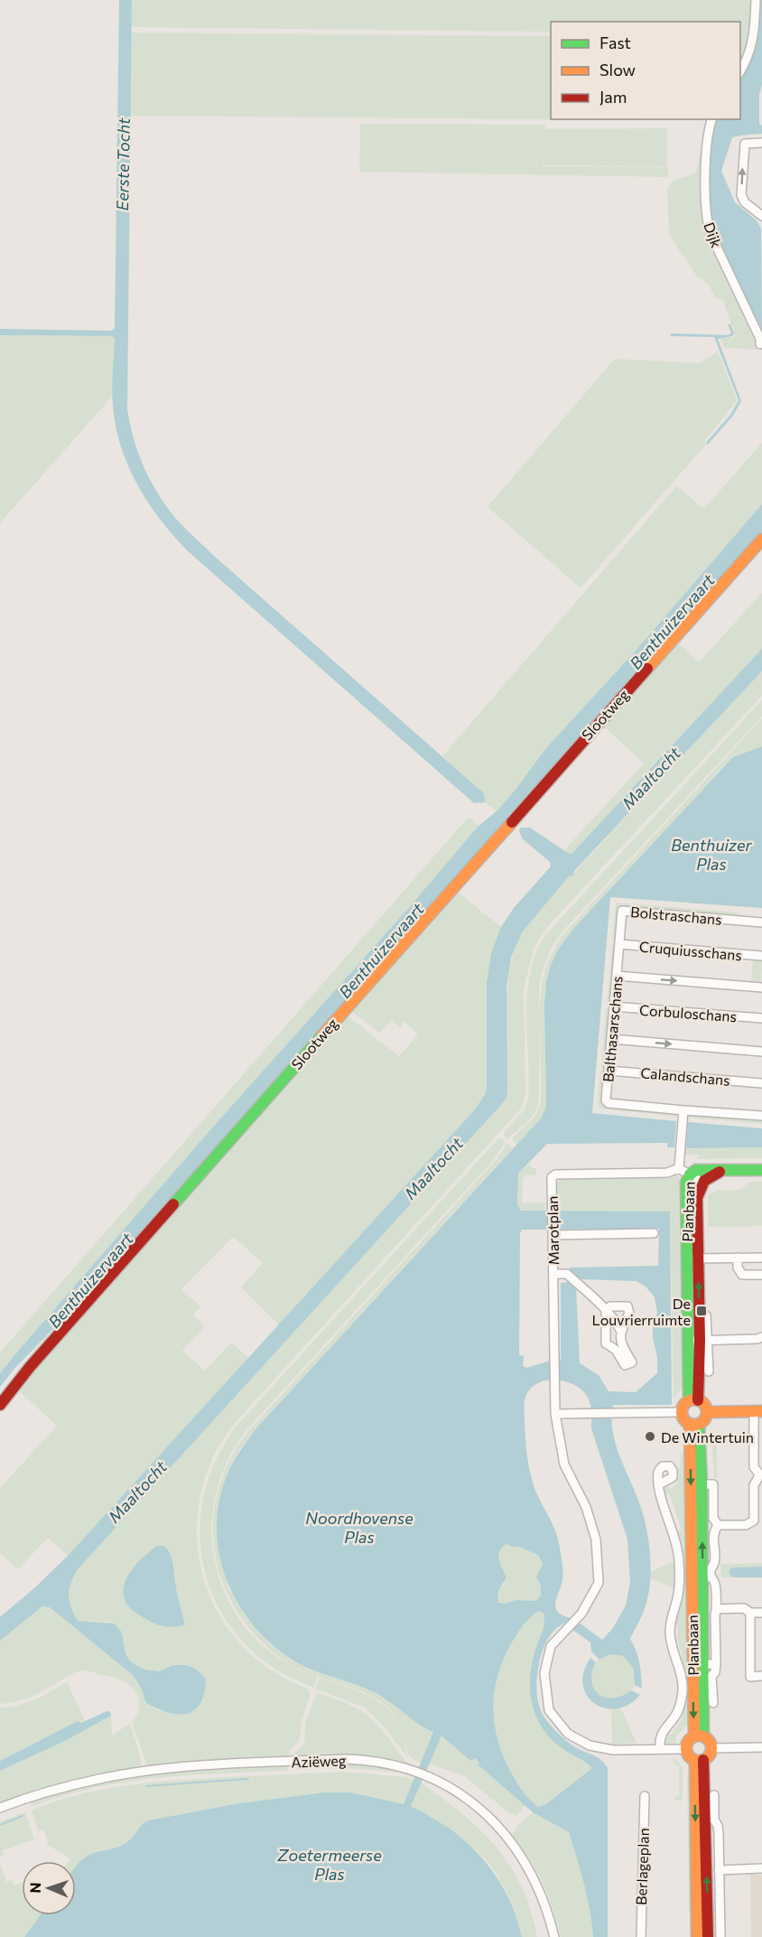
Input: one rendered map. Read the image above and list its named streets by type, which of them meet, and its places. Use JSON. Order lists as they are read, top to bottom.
{
  "streets": {
    "street": [
      "Dijk",
      "Slootweg",
      "Bolstraschans",
      "Cruquiusschans",
      "Corbuloschans",
      "Balthasarschans",
      "Calandschans",
      "Planbaan",
      "Marotplan",
      "Aziëweg",
      "Berlageplan"
    ]
  },
  "crossings": [
    ["Bolstraschans", "Cruquiusschans"],
    ["Bolstraschans", "Balthasarschans"],
    ["Cruquiusschans", "Balthasarschans"],
    ["Corbuloschans", "Balthasarschans"],
    ["Balthasarschans", "Calandschans"],
    ["Planbaan", "Marotplan"]
  ],
  "water": [
    "Eerste Tocht",
    "Benthuizervaart",
    "Maaltocht",
    "Benthuizer Plas",
    "Noordhovense Plas",
    "Zoetermeerse Plas"
  ],
  "places": {
    "transit": ["De Louvrierruimte"],
    "other": ["De Wintertuin"]
  },
  "legend": ["Fast", "Slow", "Jam"],
  "north": "left"
}
